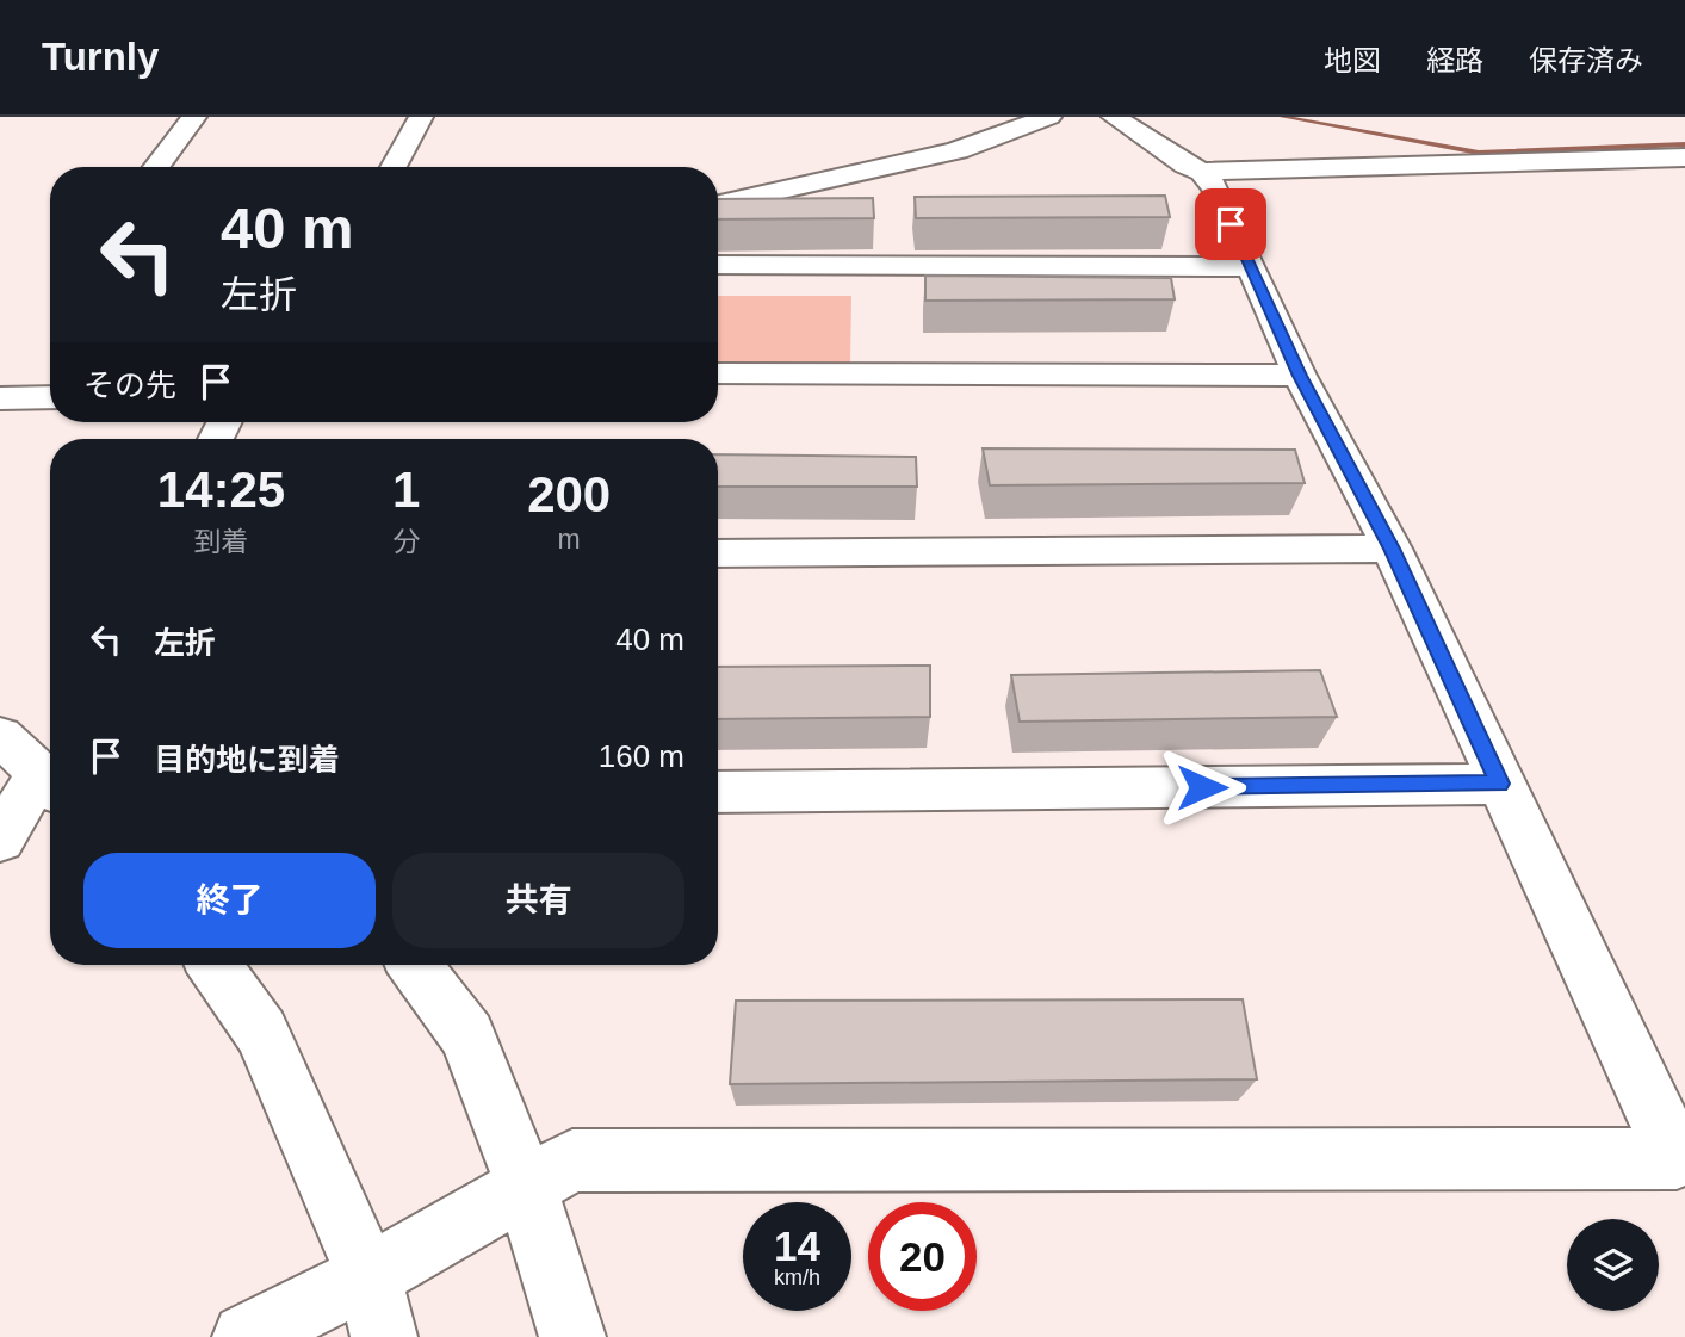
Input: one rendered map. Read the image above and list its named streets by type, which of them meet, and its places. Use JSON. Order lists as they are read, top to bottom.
{
  "page": {
    "header": "Turnly",
    "nav": ["地図", "経路", "保存済み"],
    "turn": ["40 m", "左折"],
    "then": "その先",
    "eta": [
      "14:25",
      "到着",
      "1",
      "分",
      "200",
      "m"
    ],
    "list": [
      {
        "name": "左折",
        "value": "40 m"
      },
      {
        "name": "目的地に到着",
        "value": "160 m"
      }
    ],
    "buttons": ["終了", "共有"],
    "speed": "14 km/h",
    "limit": "20"
  }
}
